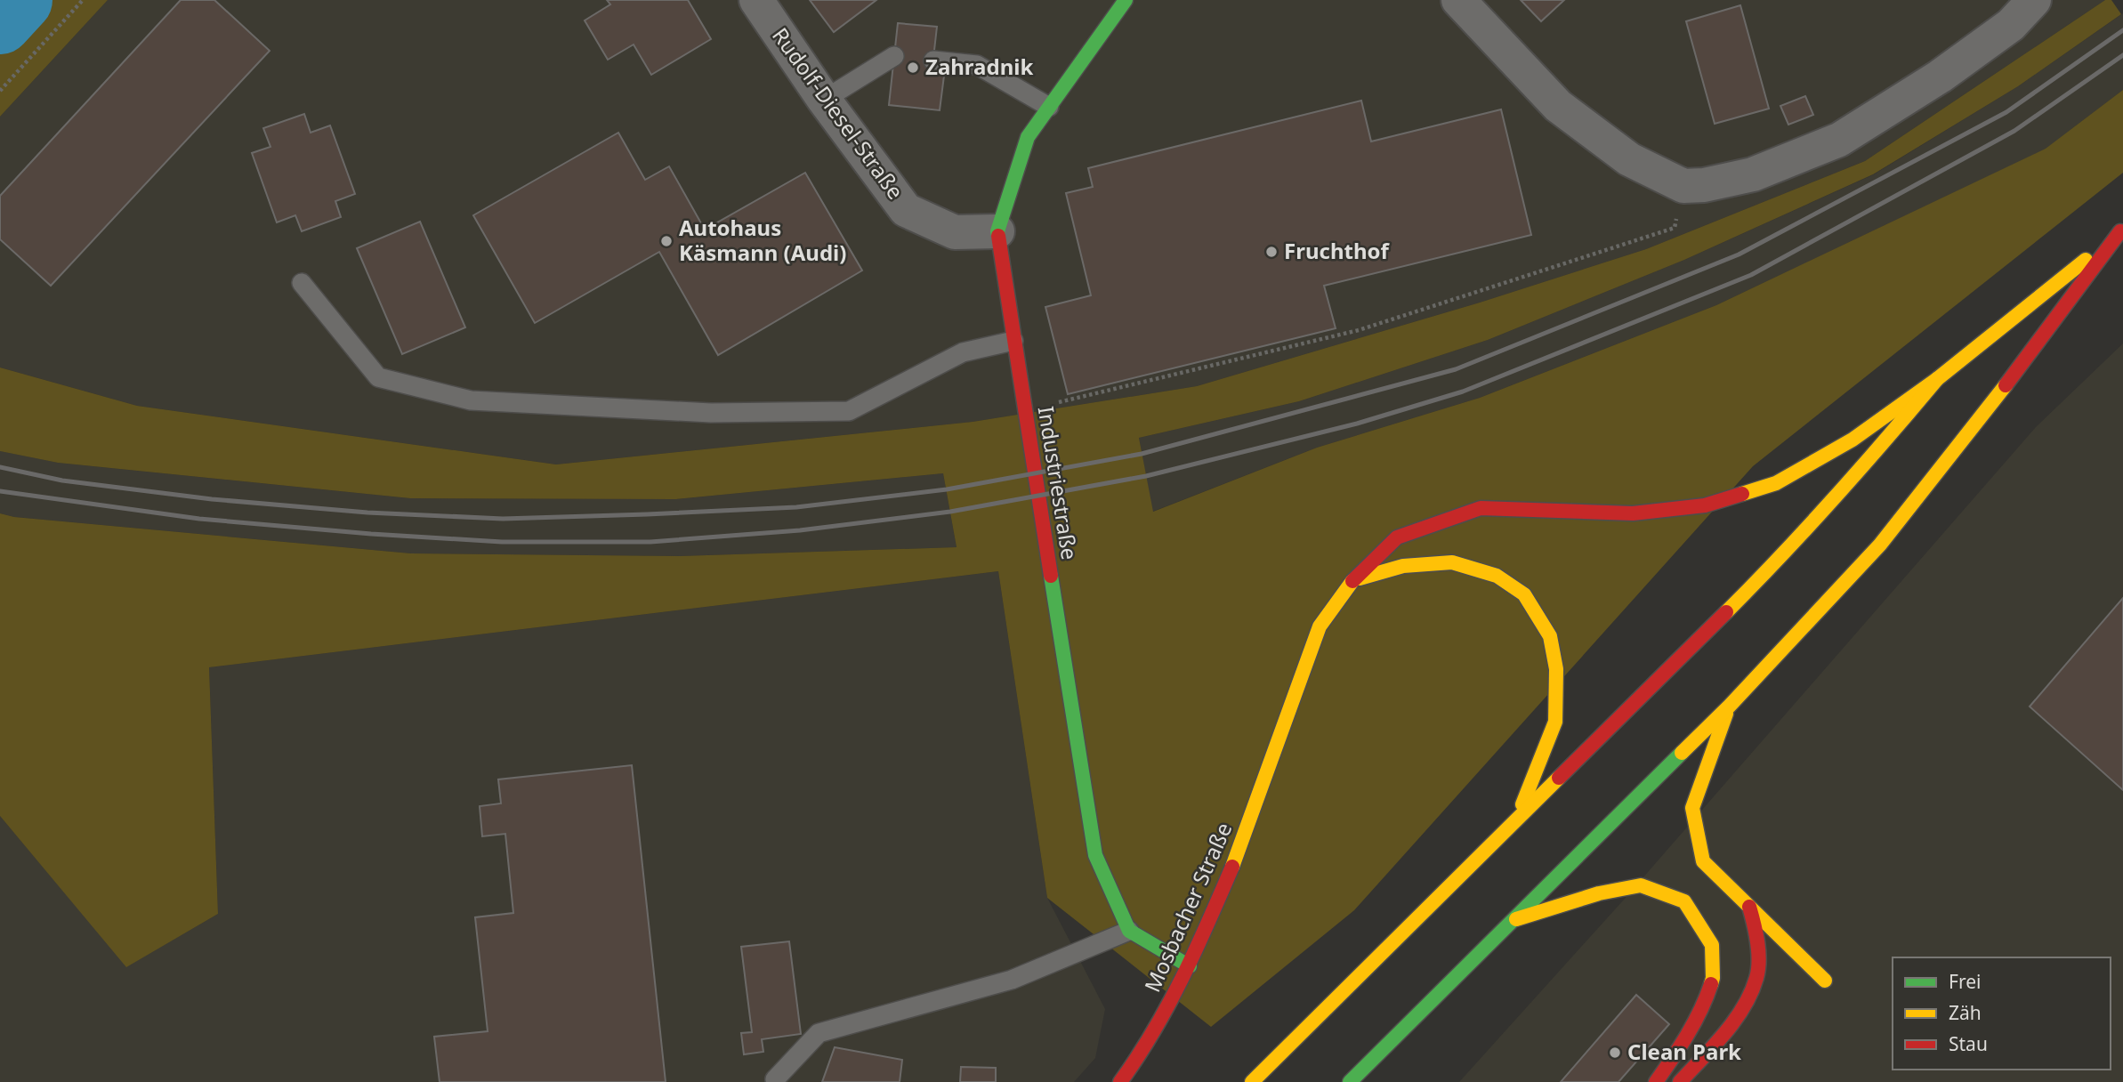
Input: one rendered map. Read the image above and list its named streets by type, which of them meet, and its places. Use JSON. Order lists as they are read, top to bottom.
{
  "streets": {
    "main road": ["Industriestraße", "Mosbacher Straße"],
    "street": ["Rudolf-Diesel-Straße"]
  },
  "crossings": [
    ["Rudolf-Diesel-Straße", "Industriestraße"]
  ],
  "places": [
    "Zahradnik",
    "Autohaus Käsmann (Audi)",
    "Fruchthof",
    "Clean Park"
  ],
  "legend": ["Frei", "Zäh", "Stau"]
}
